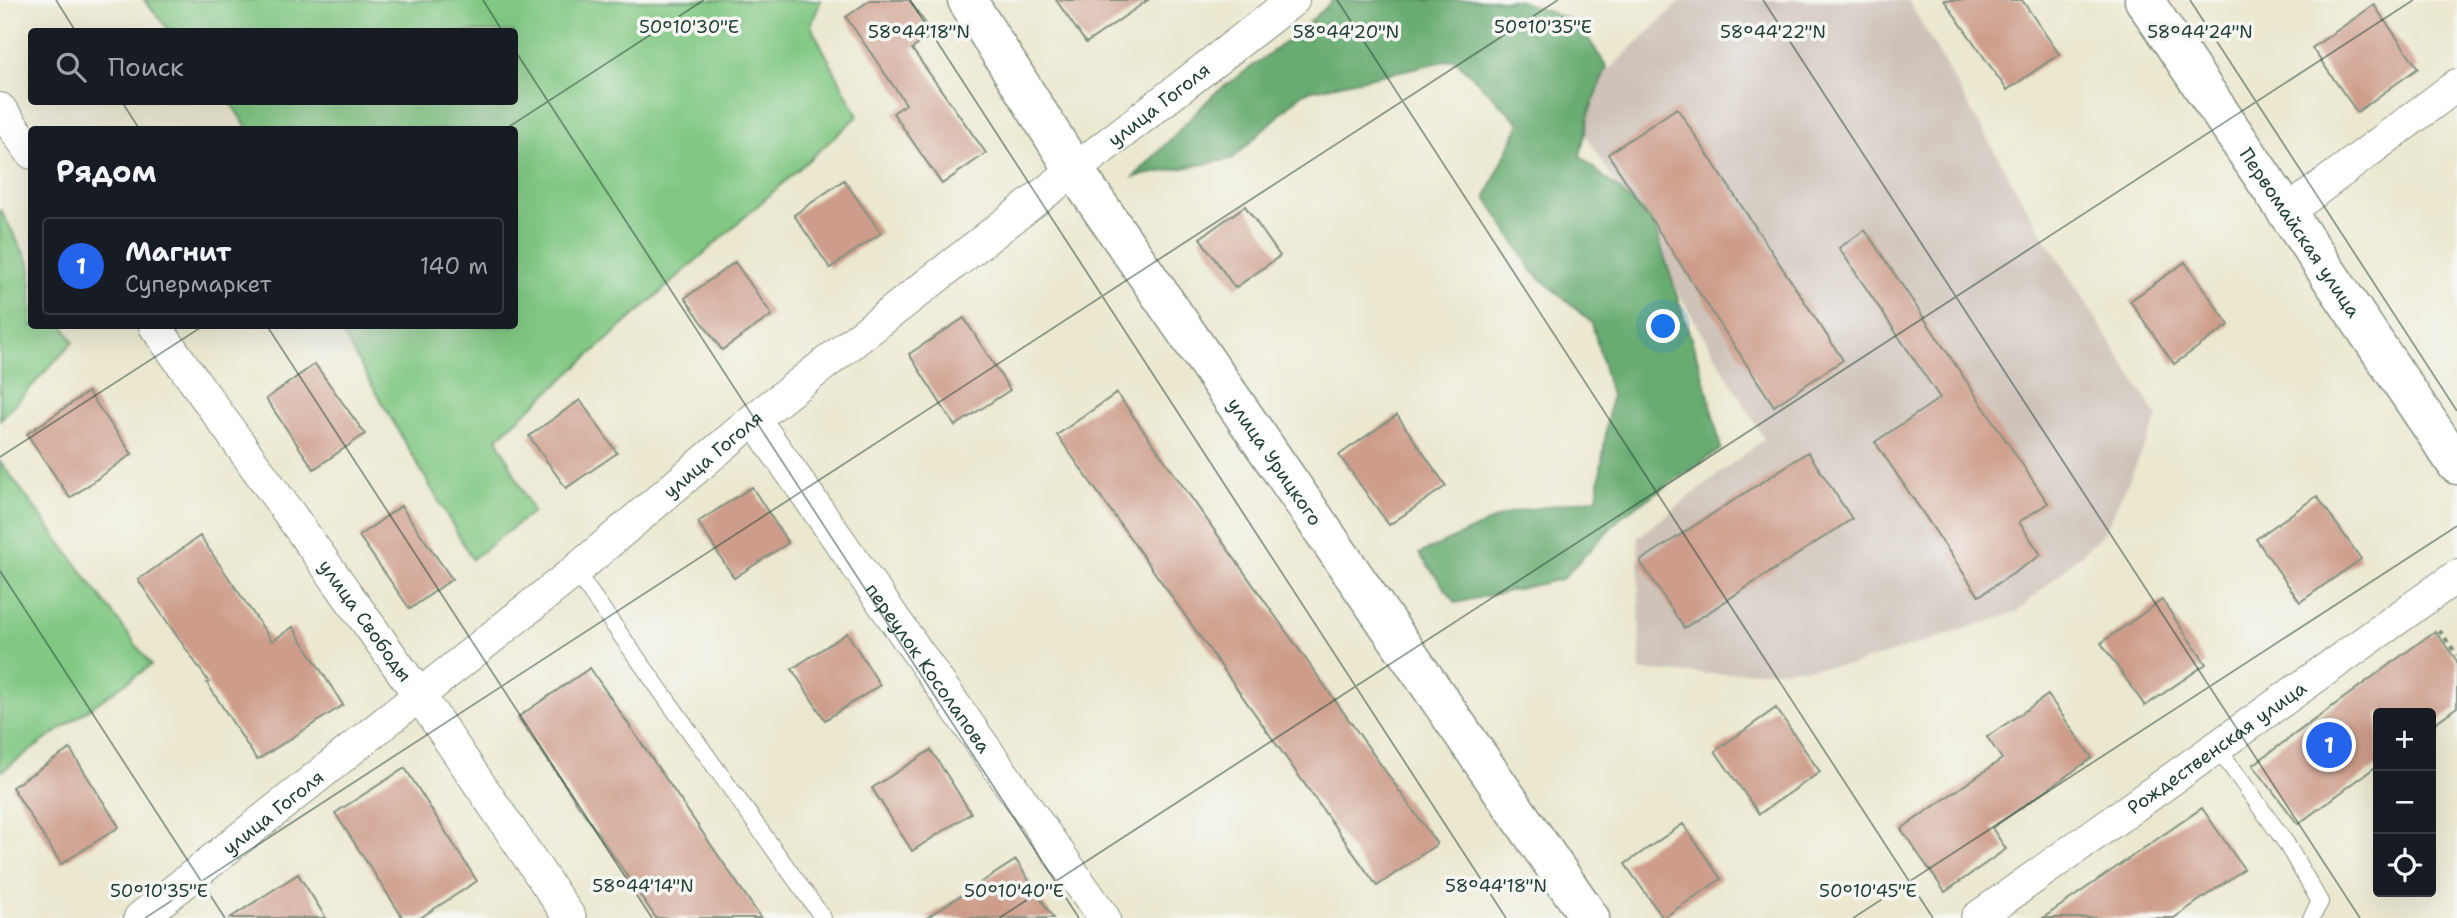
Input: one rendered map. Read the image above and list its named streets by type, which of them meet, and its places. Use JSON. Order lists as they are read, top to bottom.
{
  "streets": {
    "street": [
      "улица Гоголя",
      "Первомайская улица",
      "улица Урицкого",
      "улица Свободы",
      "переулок Косолапова",
      "Рождественская улица"
    ]
  },
  "crossings": [
    ["улица Гоголя", "улица Урицкого"],
    ["улица Гоголя", "улица Свободы"],
    ["улица Гоголя", "переулок Косолапова"]
  ],
  "page": {
    "search": "Поиск",
    "heading": "Рядом",
    "list": [
      {
        "mark": "1",
        "name": "Магнит",
        "note": "Супермаркет",
        "value": "140 m"
      }
    ],
    "map_buttons": ["+", "−"],
    "pins": "1"
  },
  "coordinates": [
    "50°10'35\"E",
    "50°10'30\"E",
    "58°44'18\"N",
    "58°44'20\"N",
    "58°44'22\"N",
    "58°44'24\"N",
    "58°44'14\"N",
    "50°10'40\"E",
    "50°10'45\"E"
  ]
}
